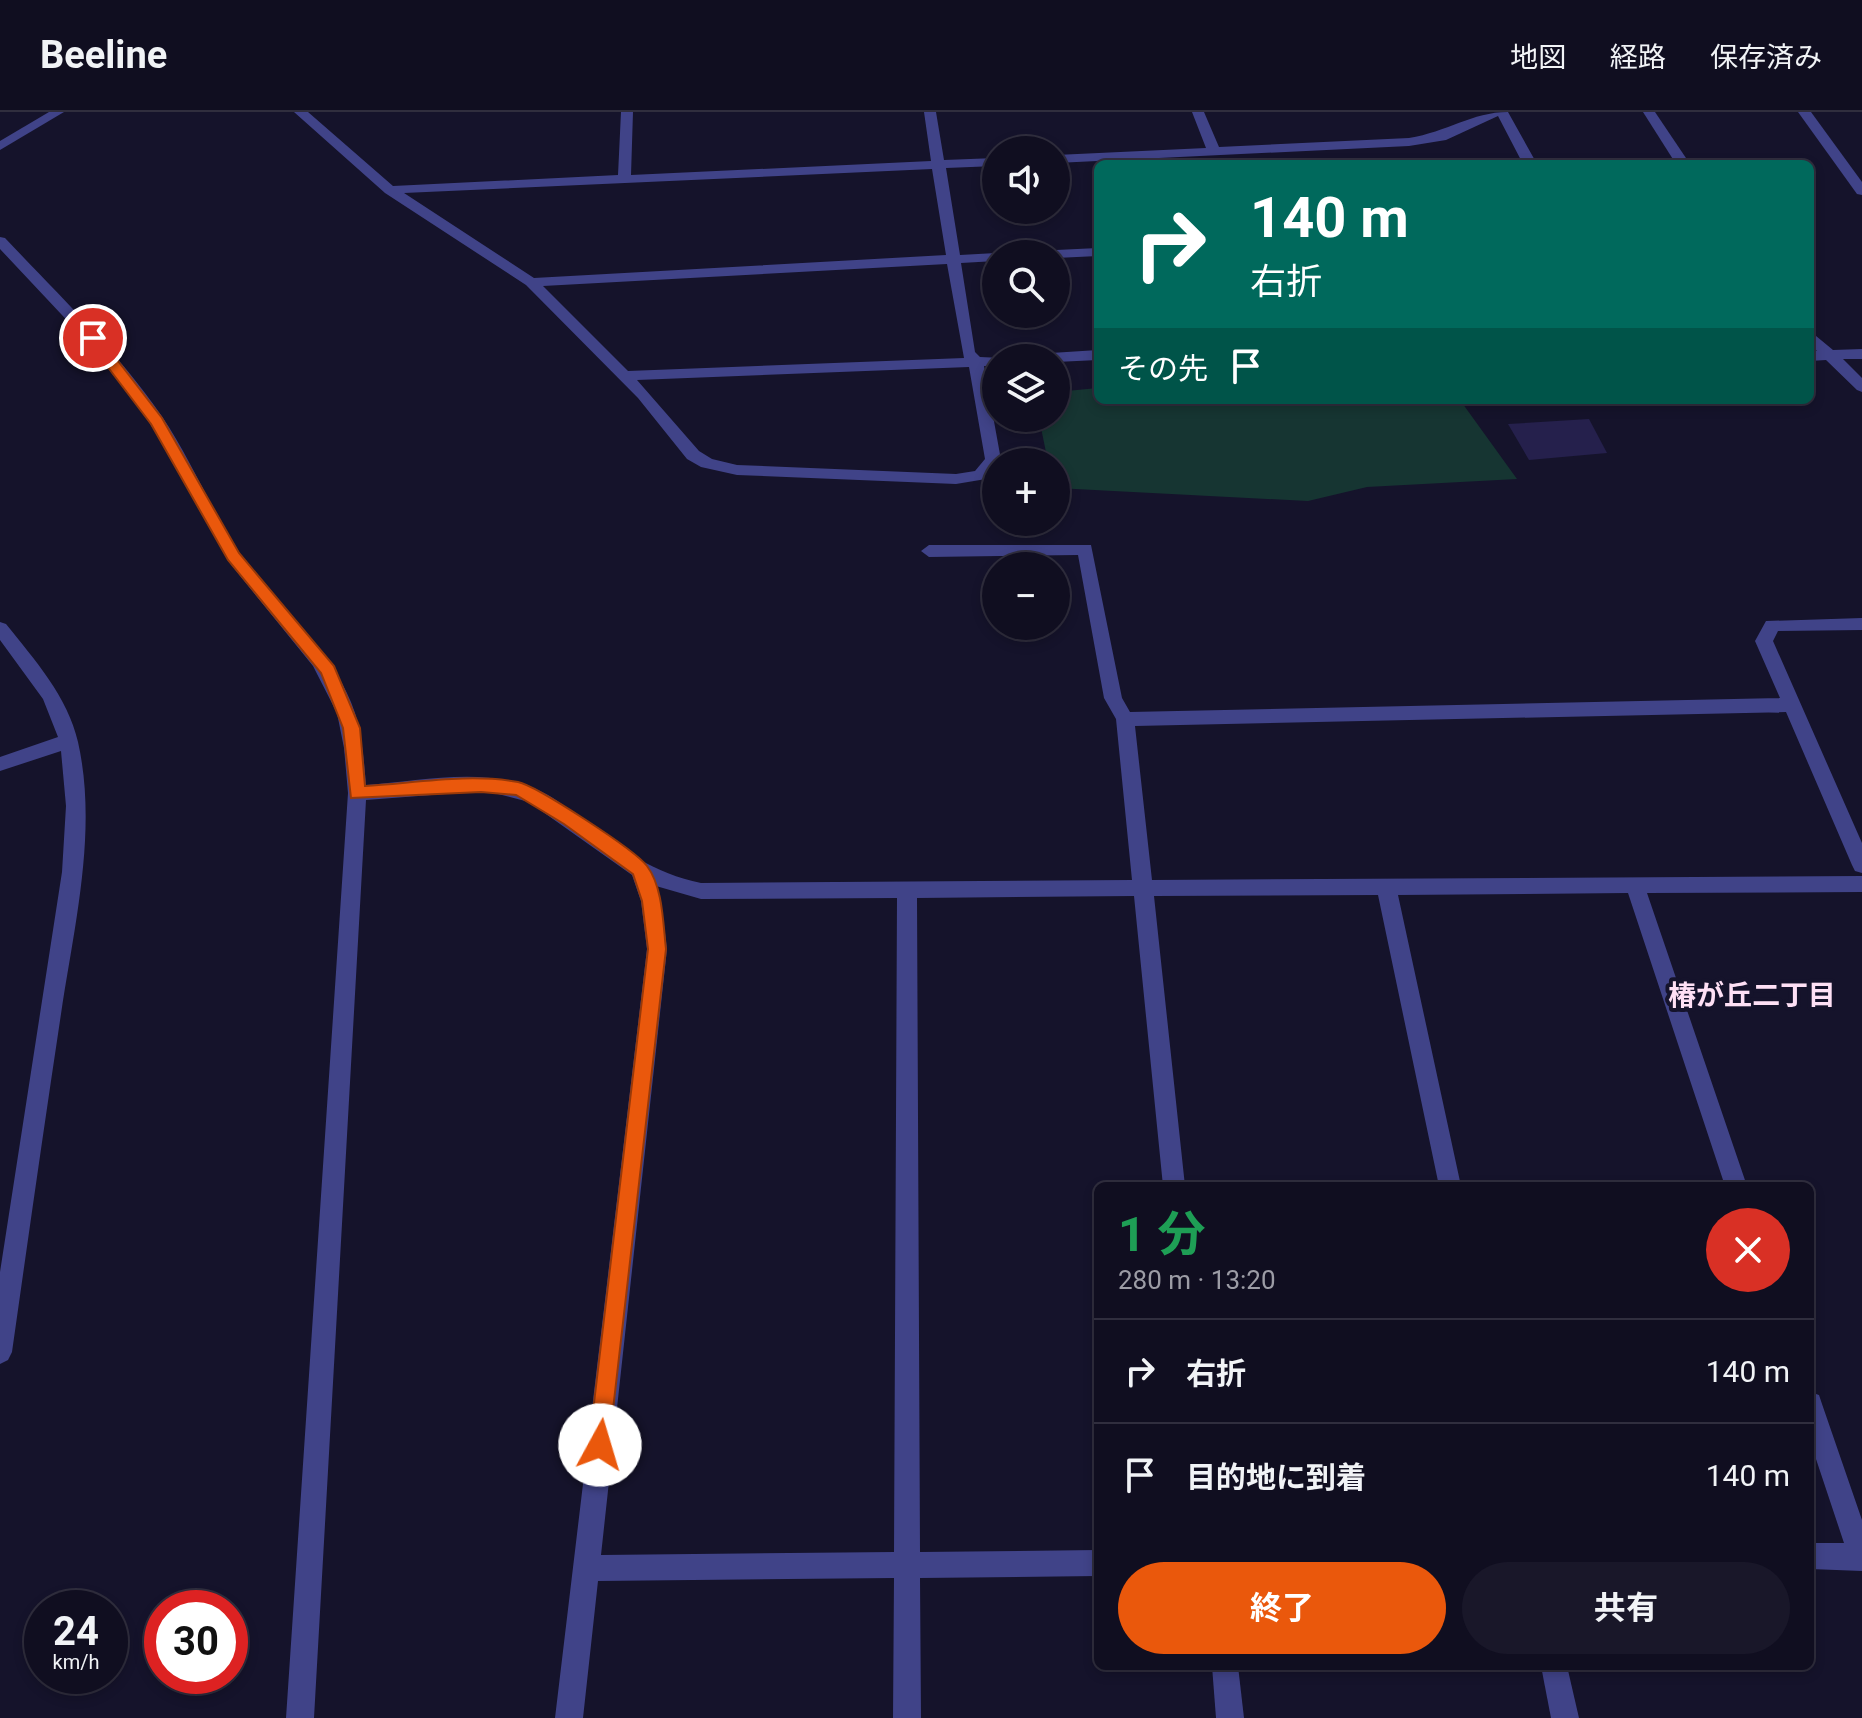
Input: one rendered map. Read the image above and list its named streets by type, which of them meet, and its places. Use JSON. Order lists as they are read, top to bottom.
{
  "districts": ["椿が丘二丁目"],
  "page": {
    "header": "Beeline",
    "nav": ["地図", "経路", "保存済み"],
    "map_buttons": ["+", "−"],
    "turn": ["140 m", "右折"],
    "then": "その先",
    "heading": ["1 分", "280 m · 13:20"],
    "list": [
      {
        "name": "右折",
        "value": "140 m"
      },
      {
        "name": "目的地に到着",
        "value": "140 m"
      }
    ],
    "buttons": ["終了", "共有"],
    "speed": "24 km/h",
    "limit": "30"
  }
}
